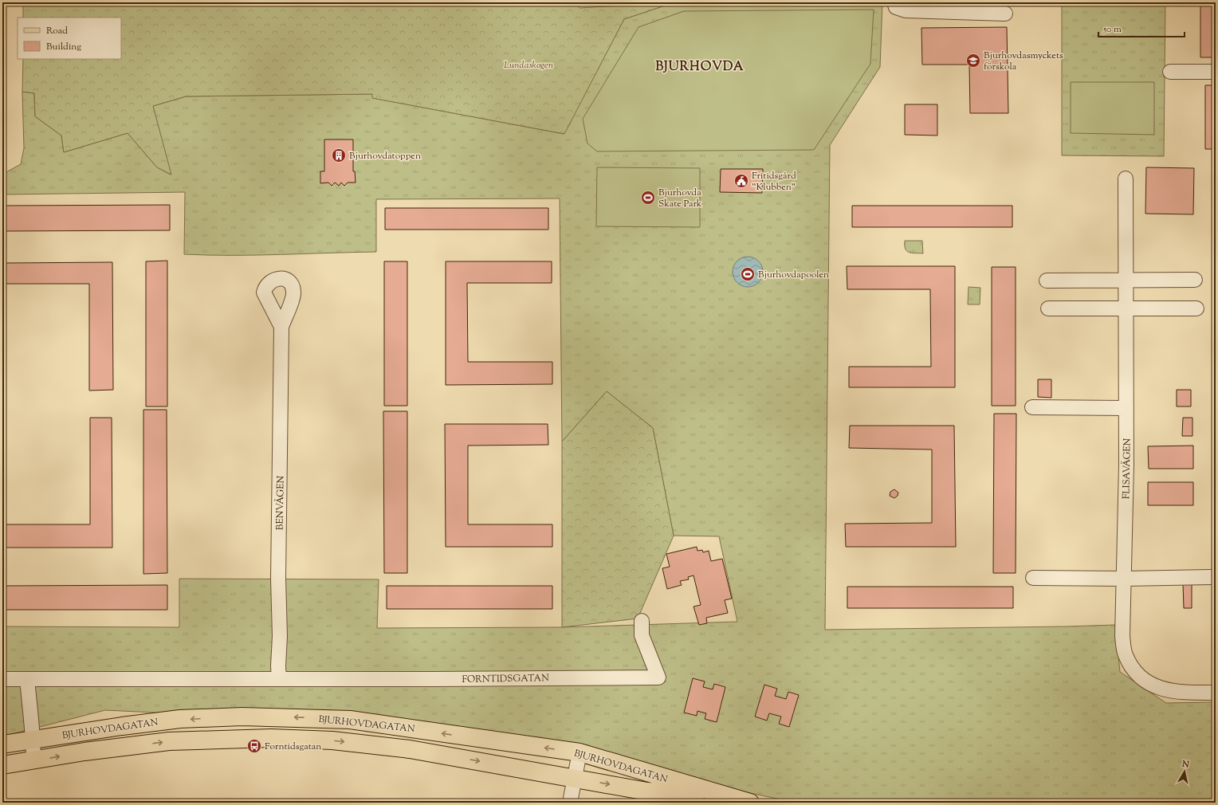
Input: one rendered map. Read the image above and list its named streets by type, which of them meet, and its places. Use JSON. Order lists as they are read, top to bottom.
{
  "streets": {
    "main road": ["BJURHOVDAGATAN"],
    "street": ["FLISAVÄGEN", "BENVÄGEN", "FORNTIDSGATAN"]
  },
  "crossings": [
    ["BENVÄGEN", "FORNTIDSGATAN"]
  ],
  "districts": ["BJURHOVDA"],
  "parks": ["Lundaskogen"],
  "places": {
    "school or university": ["Bjurhovdasmyckets förskola"],
    "building": ["Bjurhovdatoppen"],
    "public building": ["Fritidsgård \"Klubben\""],
    "sports": ["Bjurhovda Skate Park", "Bjurhovdapoolen"],
    "bus stop": ["Forntidsgatan"]
  },
  "legend": ["Road", "Building"],
  "scale_bar": "50 m",
  "north": "top"
}
